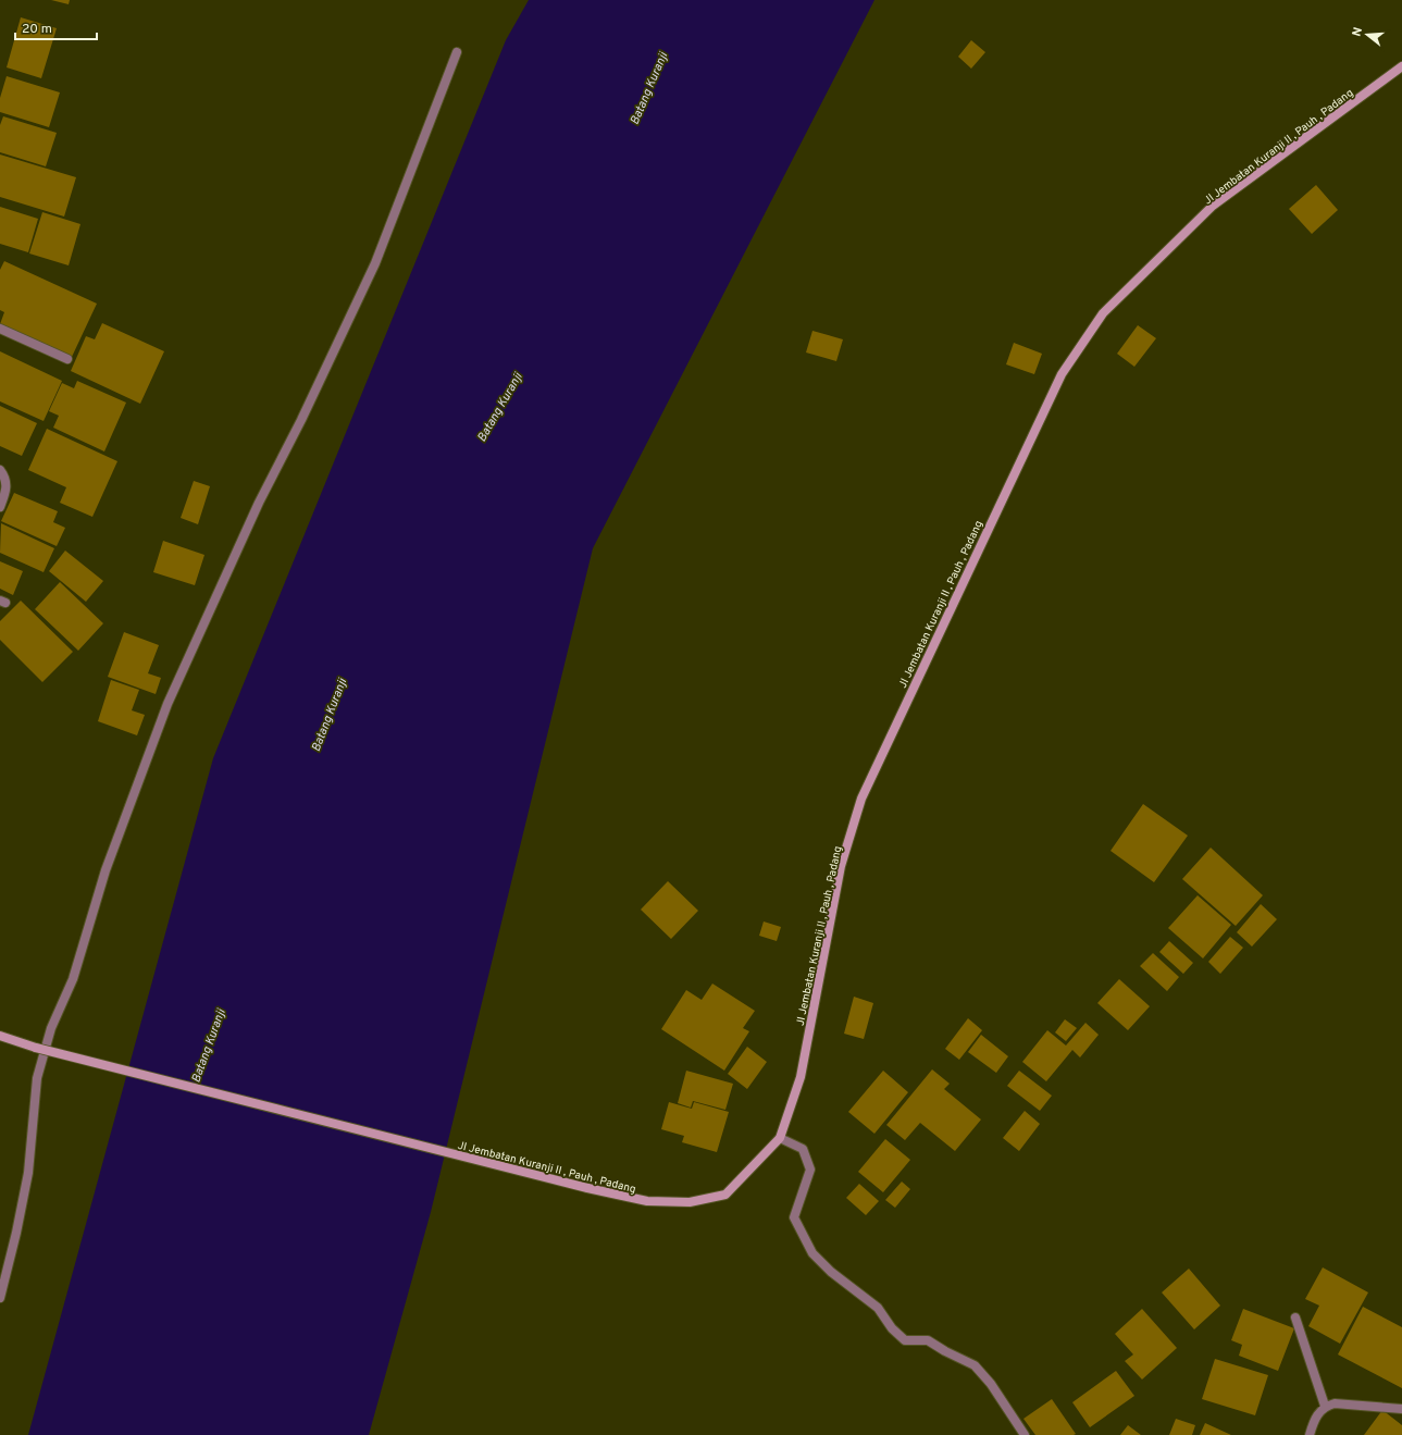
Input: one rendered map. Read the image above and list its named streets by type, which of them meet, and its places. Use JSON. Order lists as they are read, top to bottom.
{
  "streets": {
    "street": ["Jl Jembatan Kuranji II , Pauh , Padang"]
  },
  "water": ["Batang Kuranji"],
  "scale_bar": "20 m",
  "north": "left"
}
